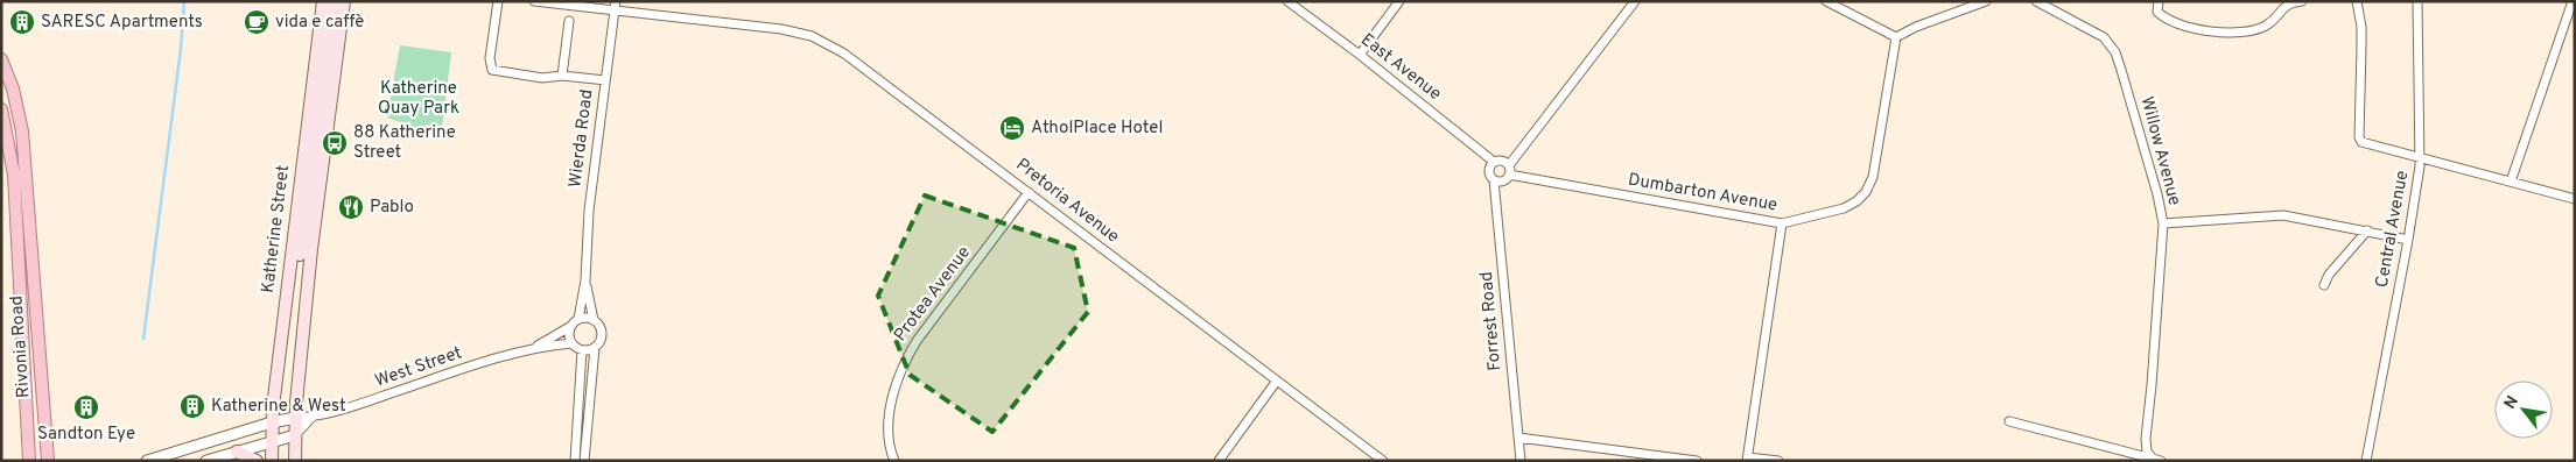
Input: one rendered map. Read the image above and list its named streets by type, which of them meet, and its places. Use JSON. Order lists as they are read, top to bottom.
{
  "streets": {
    "main road": ["Katherine Street", "Rivonia Road"],
    "street": [
      "East Avenue",
      "Wierda Road",
      "Willow Avenue",
      "Dumbarton Avenue",
      "Pretoria Avenue",
      "Central Avenue",
      "Protea Avenue",
      "Forrest Road",
      "West Street"
    ]
  },
  "crossings": [
    ["East Avenue", "Dumbarton Avenue"],
    ["East Avenue", "Forrest Road"],
    ["Wierda Road", "Pretoria Avenue"],
    ["Wierda Road", "West Street"],
    ["Dumbarton Avenue", "Forrest Road"],
    ["Pretoria Avenue", "Protea Avenue"],
    ["Katherine Street", "West Street"]
  ],
  "parks": ["Katherine Quay Park"],
  "places": {
    "building": ["SARESC Apartments", "Katherine & West", "Sandton Eye"],
    "cafe": ["vida e caffè"],
    "hotel": ["AtholPlace Hotel"],
    "bus stop": ["88 Katherine Street"],
    "restaurant": ["Pablo"]
  },
  "north": "top left"
}
